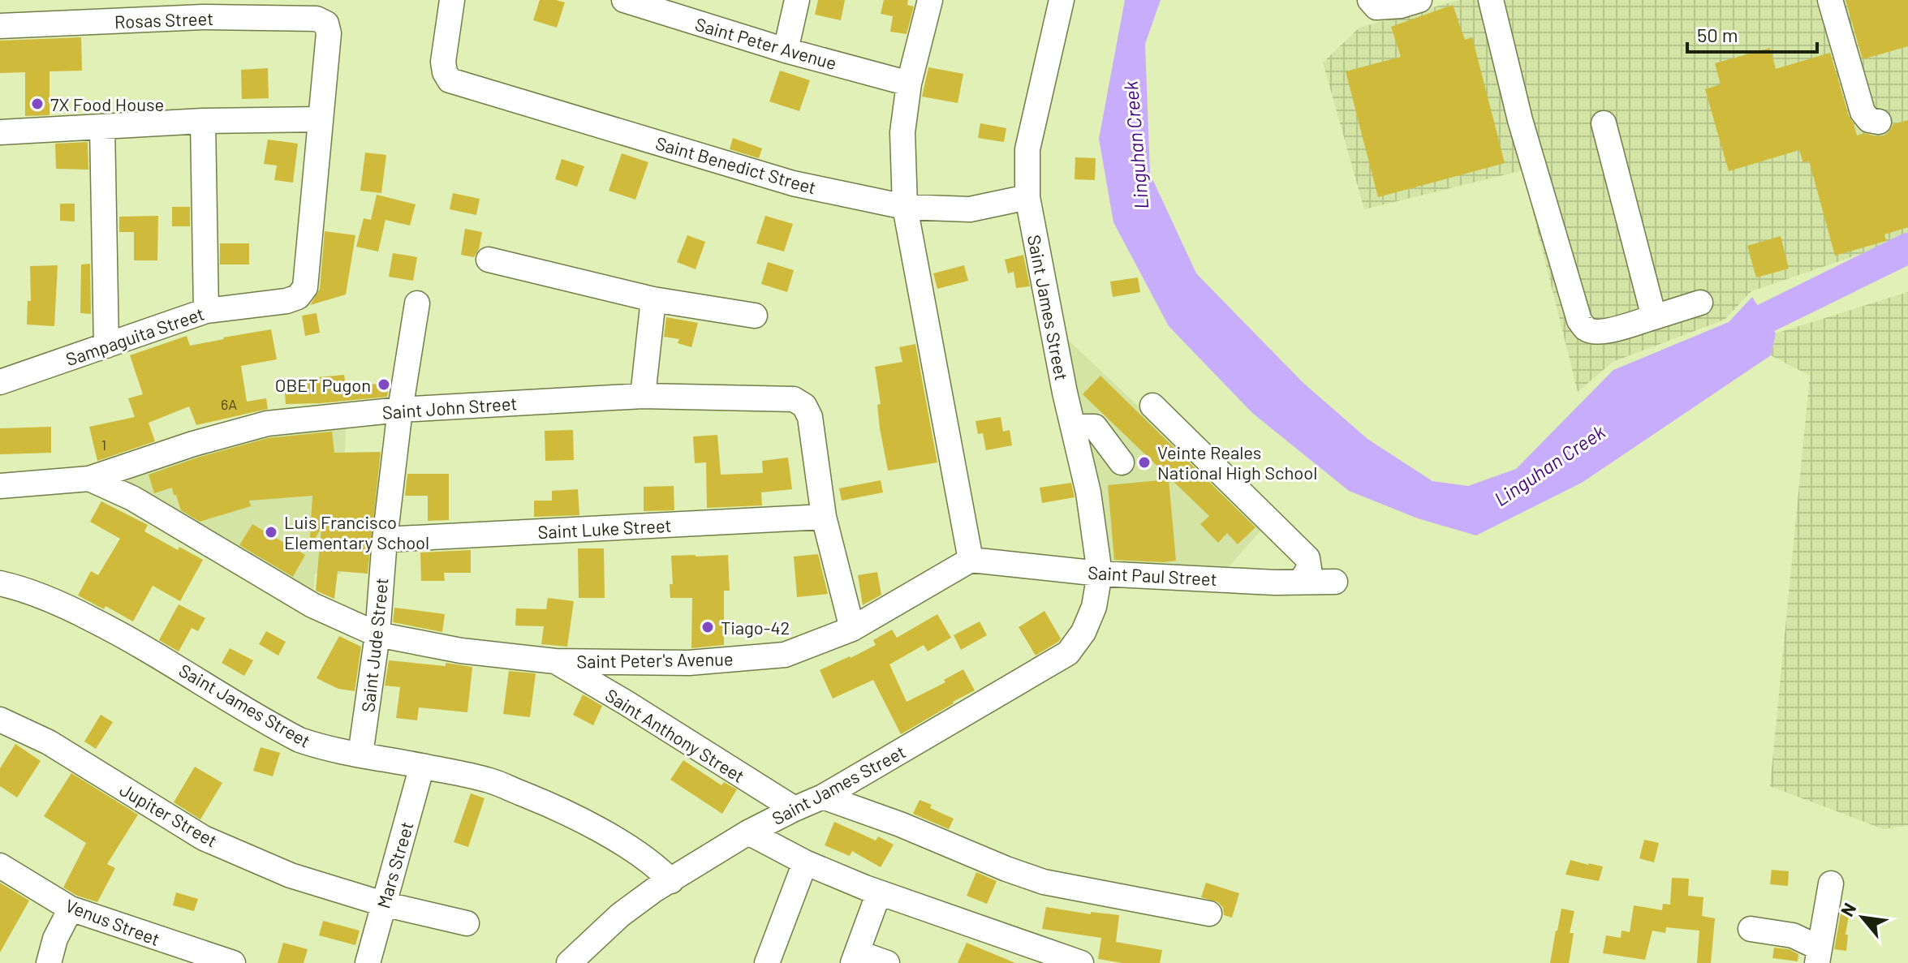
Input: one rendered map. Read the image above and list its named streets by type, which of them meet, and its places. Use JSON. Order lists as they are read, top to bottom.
{
  "streets": {
    "street": [
      "Rosas Street",
      "Saint Peter Avenue",
      "Saint Benedict Street",
      "Saint James Street",
      "Sampaguita Street",
      "Saint John Street",
      "Saint Luke Street",
      "Saint Paul Street",
      "Saint Jude Street",
      "Saint Peter's Avenue",
      "Saint Anthony Street",
      "Jupiter Street",
      "Mars Street",
      "Venus Street"
    ]
  },
  "crossings": [
    ["Rosas Street", "Sampaguita Street"],
    ["Saint Benedict Street", "Saint James Street"],
    ["Saint James Street", "Saint Paul Street"],
    ["Saint James Street", "Saint Jude Street"],
    ["Saint James Street", "Saint Anthony Street"],
    ["Saint James Street", "Mars Street"],
    ["Saint John Street", "Saint Luke Street"],
    ["Saint John Street", "Saint Jude Street"],
    ["Saint John Street", "Saint Peter's Avenue"],
    ["Saint Luke Street", "Saint Jude Street"],
    ["Saint Paul Street", "Saint Peter's Avenue"],
    ["Saint Jude Street", "Saint Peter's Avenue"],
    ["Saint Peter's Avenue", "Saint Anthony Street"],
    ["Jupiter Street", "Mars Street"]
  ],
  "water": ["Linguhan Creek"],
  "places": [
    "7X Food House",
    "OBET Pugon",
    "Veinte Reales National High School",
    "Luis Francisco Elementary School",
    "Tiago-42"
  ],
  "house_numbers": ["6A", "1"],
  "scale_bar": "50 m",
  "north": "top left"
}
